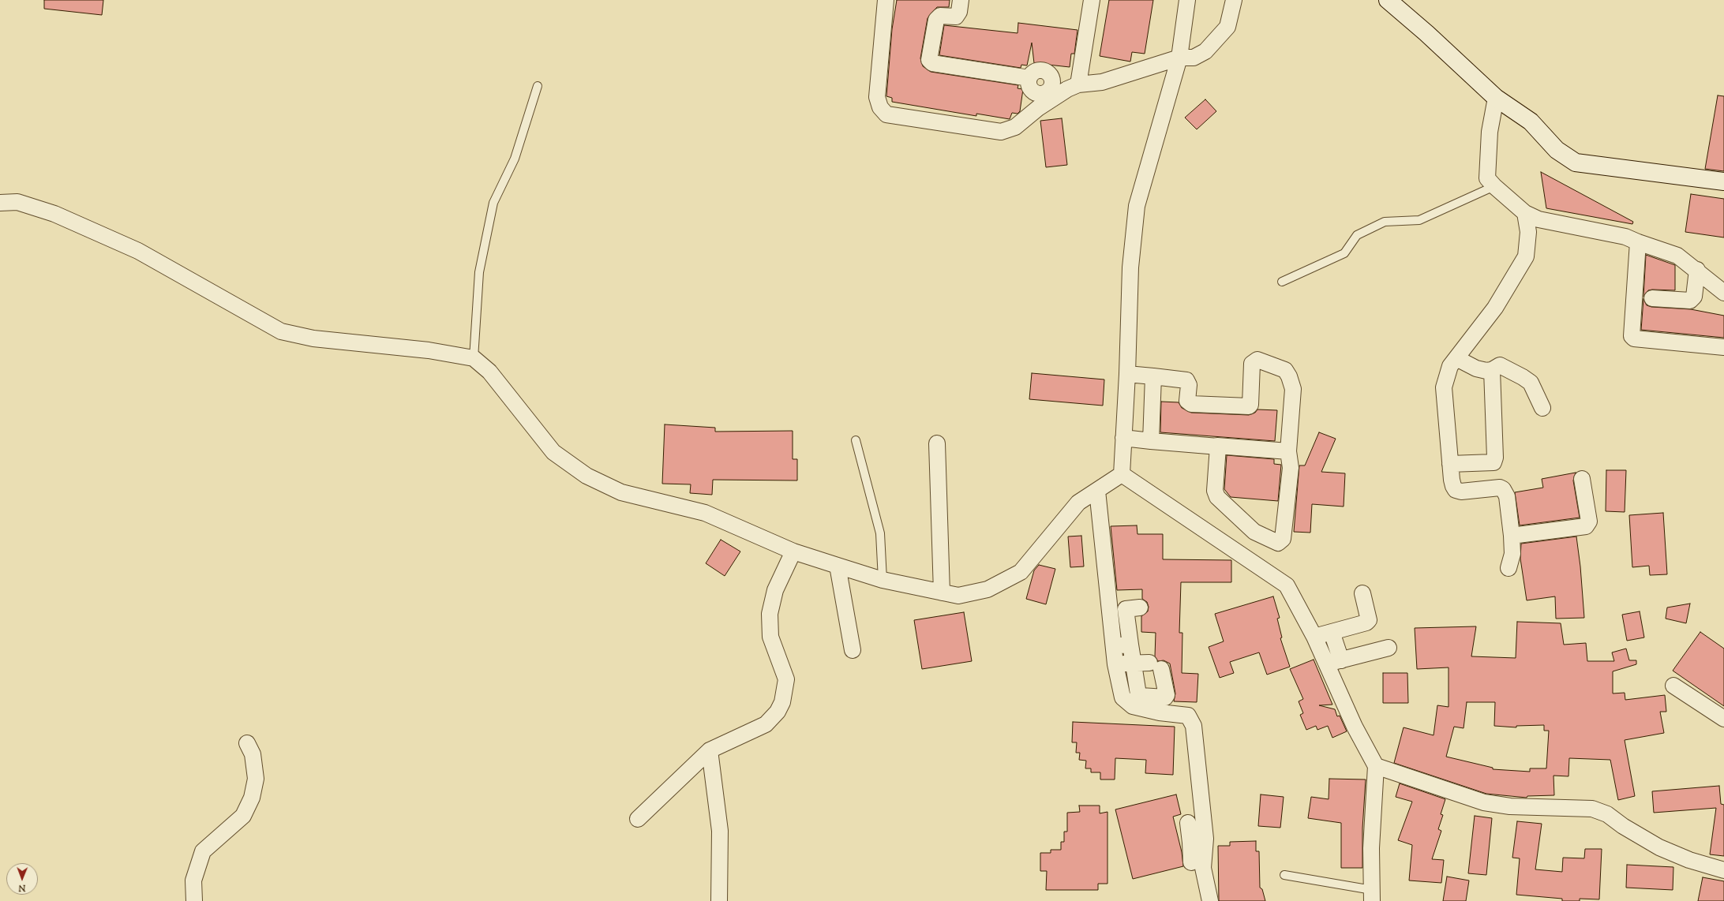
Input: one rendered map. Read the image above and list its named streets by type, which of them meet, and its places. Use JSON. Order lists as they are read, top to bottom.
{
  "north": "bottom"
}
